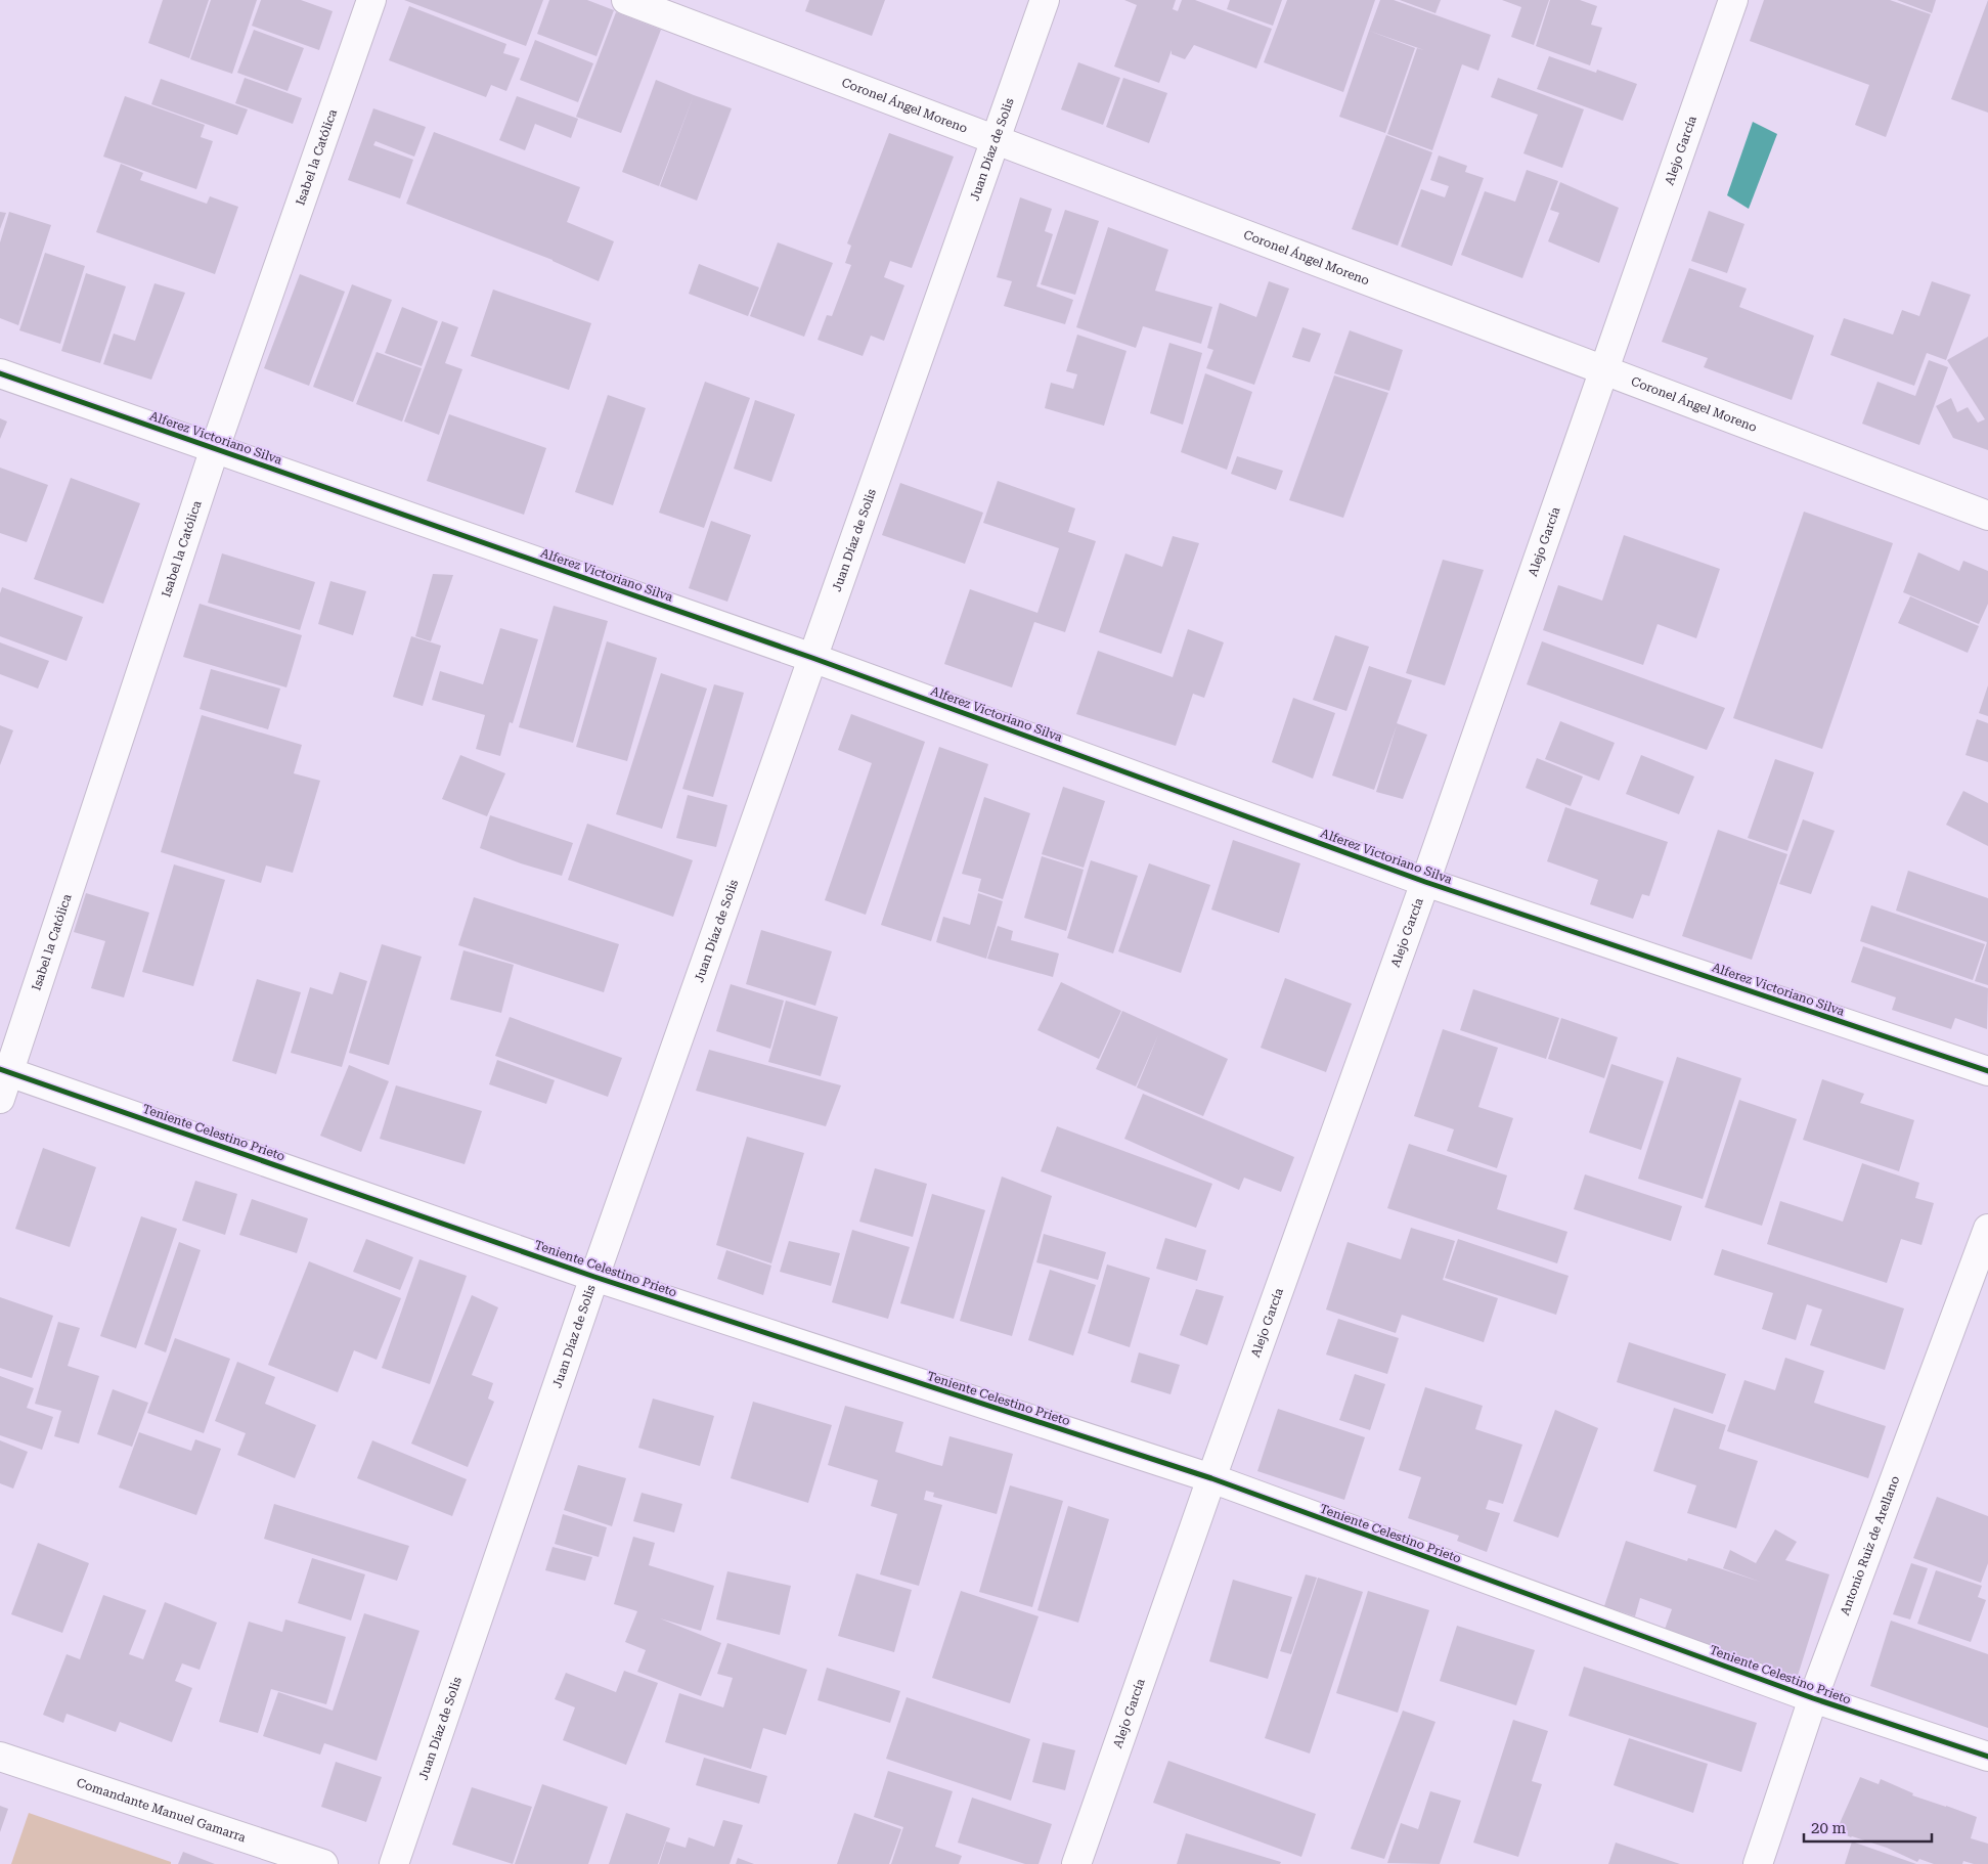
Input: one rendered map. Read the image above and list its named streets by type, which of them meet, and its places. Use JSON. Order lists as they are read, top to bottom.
{
  "streets": {
    "street": [
      "Coronel Ángel Moreno",
      "Juan Díaz de Solis",
      "Alejo García",
      "Isabel la Católica",
      "Alferez Victoriano Silva",
      "Teniente Celestino Prieto",
      "Antonio Ruiz de Arellano",
      "Comandante Manuel Gamarra"
    ]
  },
  "crossings": [
    ["Coronel Ángel Moreno", "Juan Díaz de Solis"],
    ["Coronel Ángel Moreno", "Alejo García"],
    ["Juan Díaz de Solis", "Alferez Victoriano Silva"],
    ["Juan Díaz de Solis", "Teniente Celestino Prieto"],
    ["Alejo García", "Alferez Victoriano Silva"],
    ["Alejo García", "Teniente Celestino Prieto"],
    ["Isabel la Católica", "Alferez Victoriano Silva"],
    ["Isabel la Católica", "Teniente Celestino Prieto"],
    ["Teniente Celestino Prieto", "Antonio Ruiz de Arellano"]
  ],
  "scale_bar": "20 m"
}
